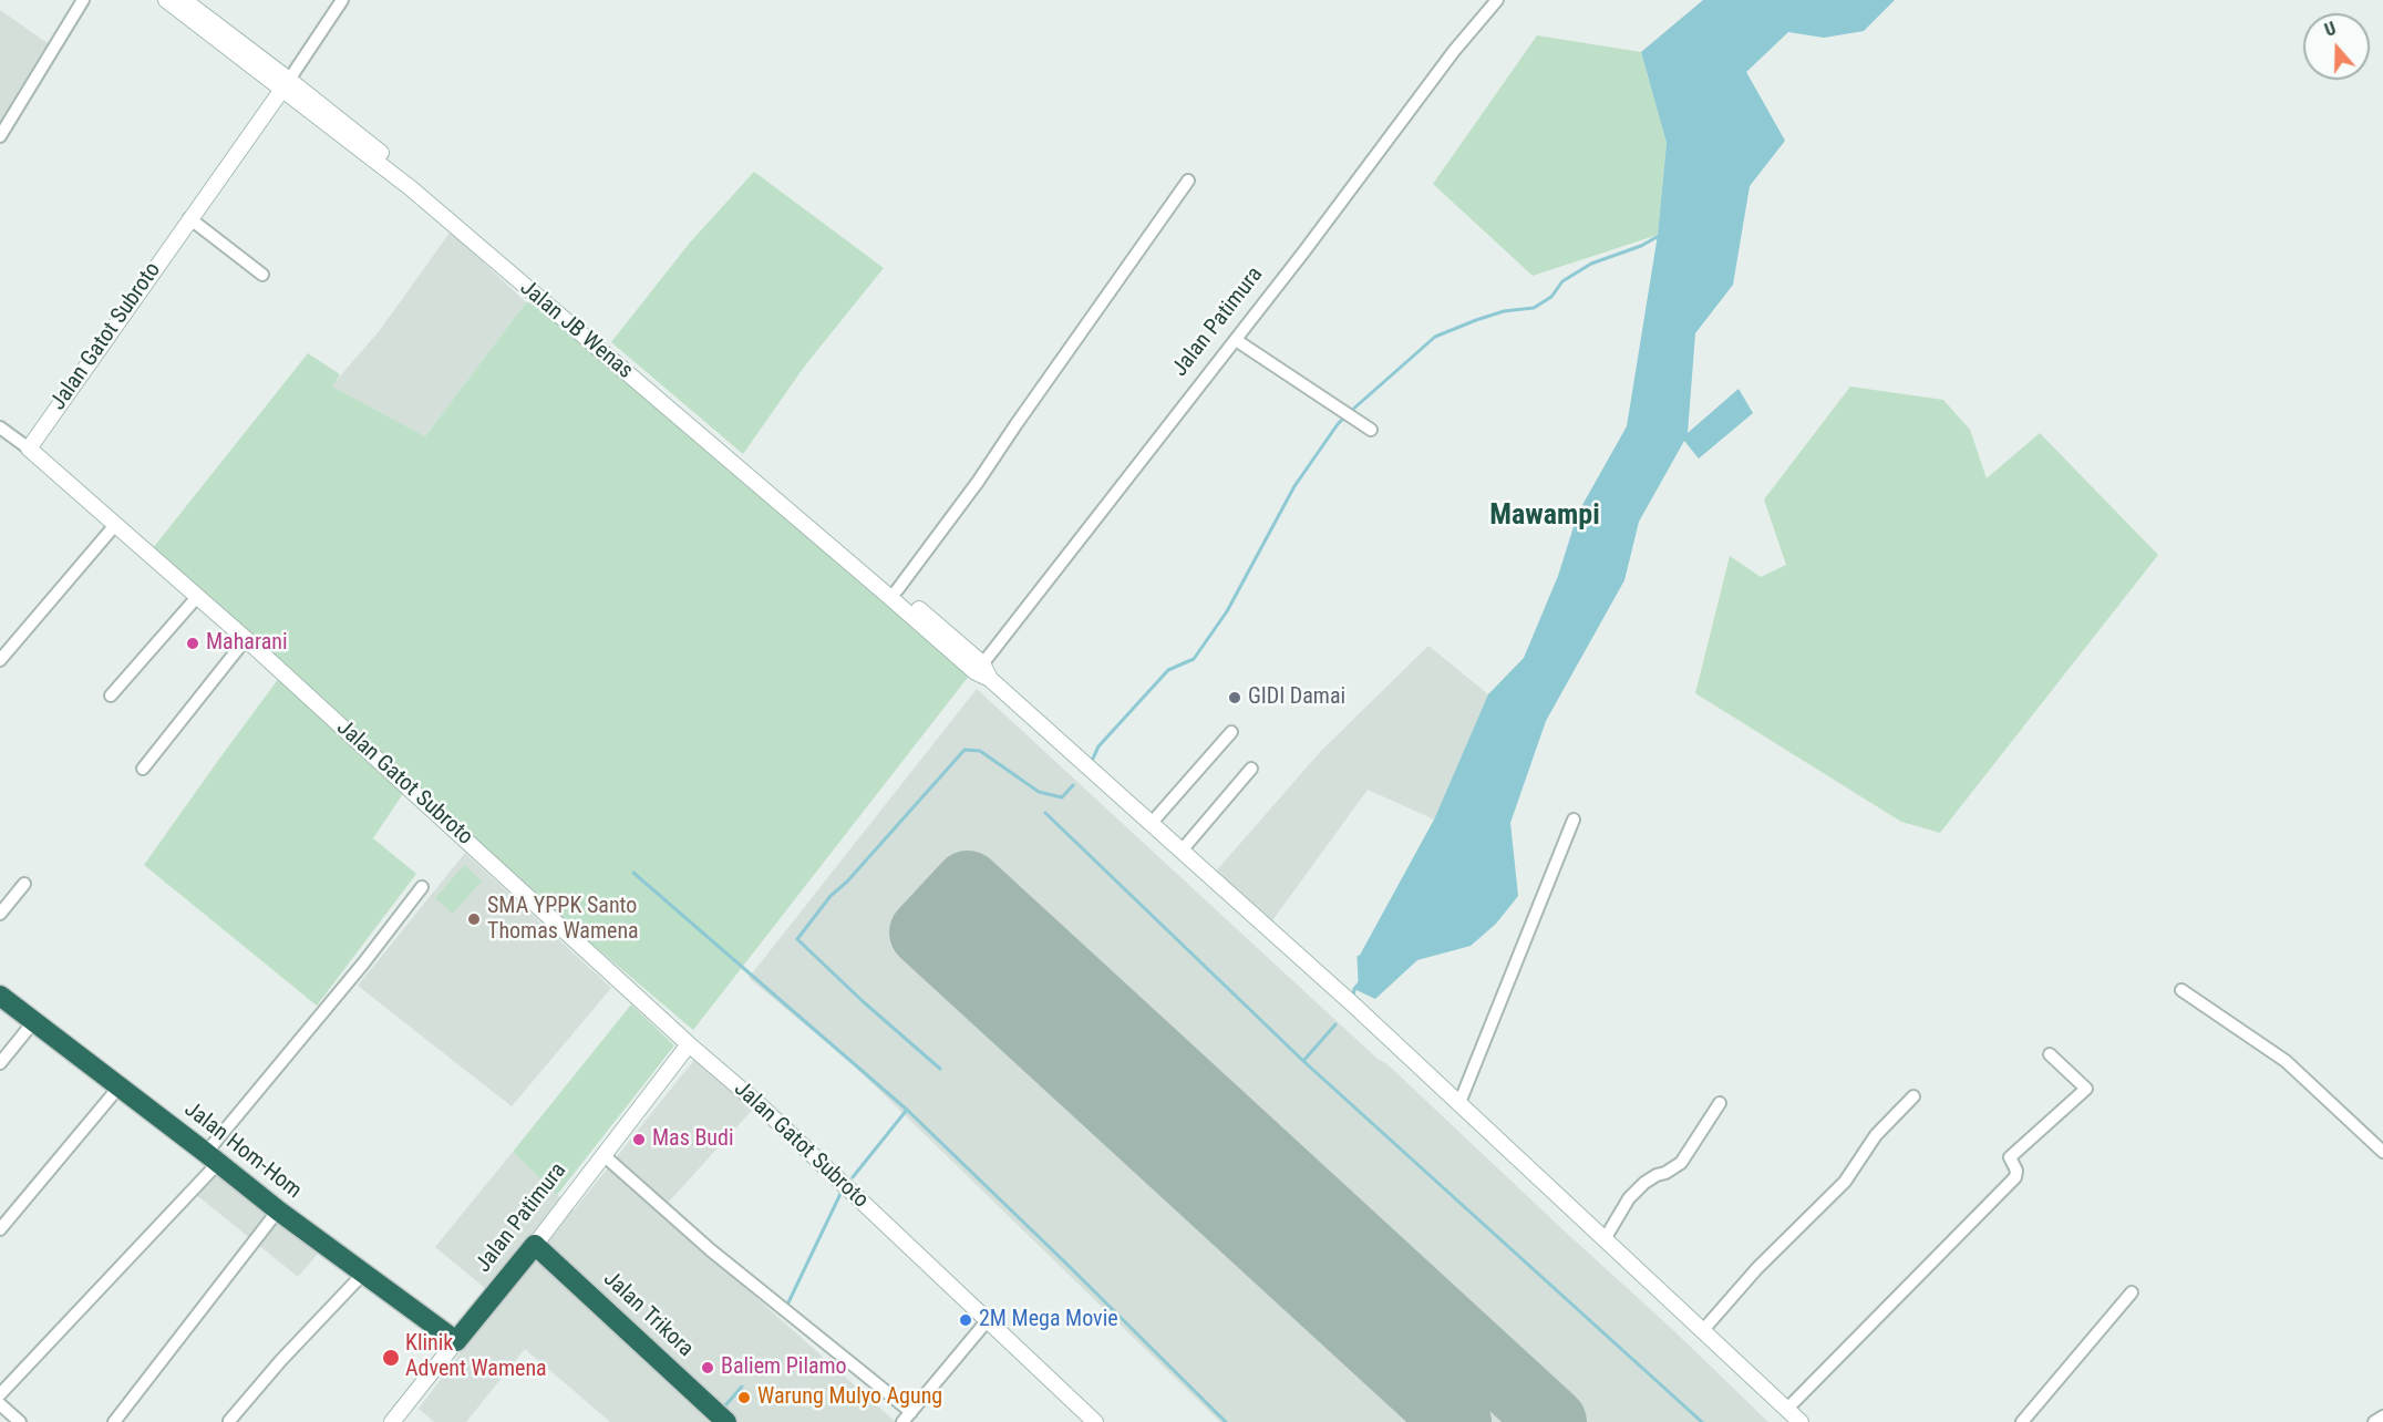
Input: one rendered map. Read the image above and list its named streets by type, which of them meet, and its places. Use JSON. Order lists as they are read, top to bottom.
{
  "streets": {
    "highway": ["Jalan Patimura", "Jalan Hom-Hom", "Jalan Trikora"],
    "main road": ["Jalan JB Wenas", "Jalan Gatot Subroto"]
  },
  "crossings": [
    ["Jalan Patimura", "Jalan JB Wenas"],
    ["Jalan Patimura", "Jalan Gatot Subroto"],
    ["Jalan Patimura", "Jalan Hom-Hom"],
    ["Jalan Patimura", "Jalan Trikora"],
    ["Jalan JB Wenas", "Jalan Gatot Subroto"]
  ],
  "districts": ["Mawampi"],
  "places": [
    "Maharani",
    "GIDI Damai",
    "SMA YPPK Santo Thomas Wamena",
    "Mas Budi",
    "2M Mega Movie",
    "Klinik Advent Wamena",
    "Baliem Pilamo",
    "Warung Mulyo Agung"
  ],
  "north": "top"
}
